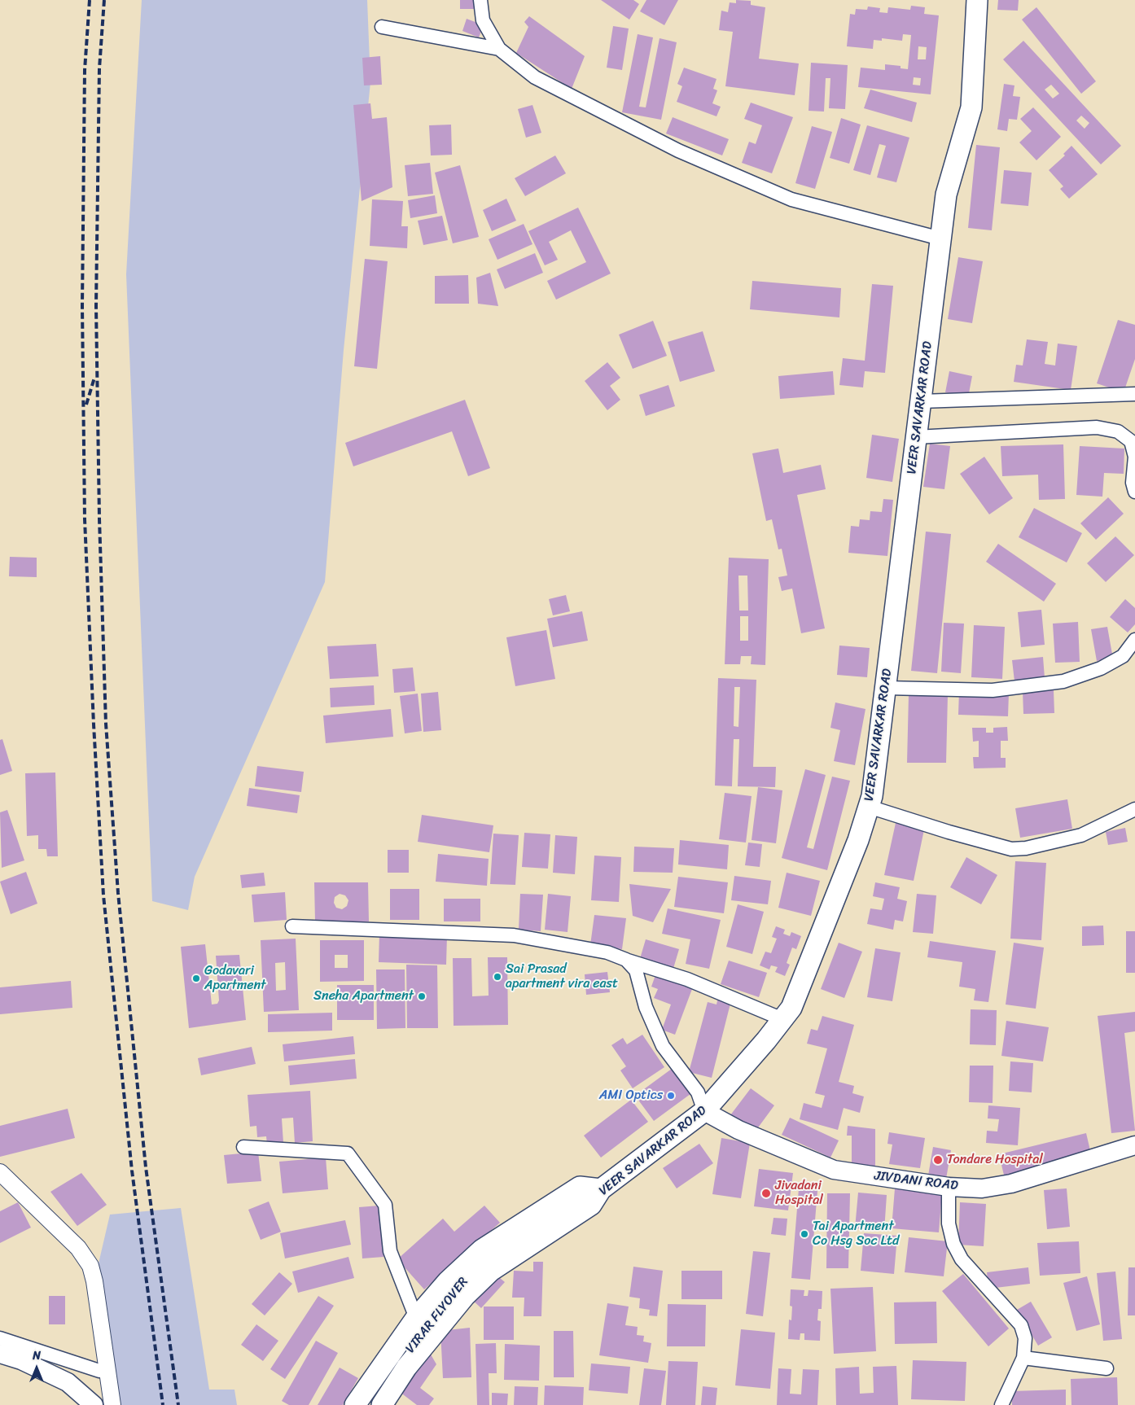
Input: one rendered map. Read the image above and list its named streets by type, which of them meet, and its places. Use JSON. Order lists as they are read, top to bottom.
{
  "streets": {
    "main road": ["VEER SAVARKAR ROAD", "JIVDANI ROAD", "VIRAR FLYOVER"]
  },
  "crossings": [
    ["VEER SAVARKAR ROAD", "JIVDANI ROAD"],
    ["VEER SAVARKAR ROAD", "VIRAR FLYOVER"]
  ],
  "places": [
    "Sai Prasad apartment vira east",
    "Godavari Apartment",
    "Sneha Apartment",
    "AMI Optics",
    "Tondare Hospital",
    "Jivadani Hospital",
    "Tai Apartment Co Hsg Soc Ltd"
  ],
  "north": "top"
}
